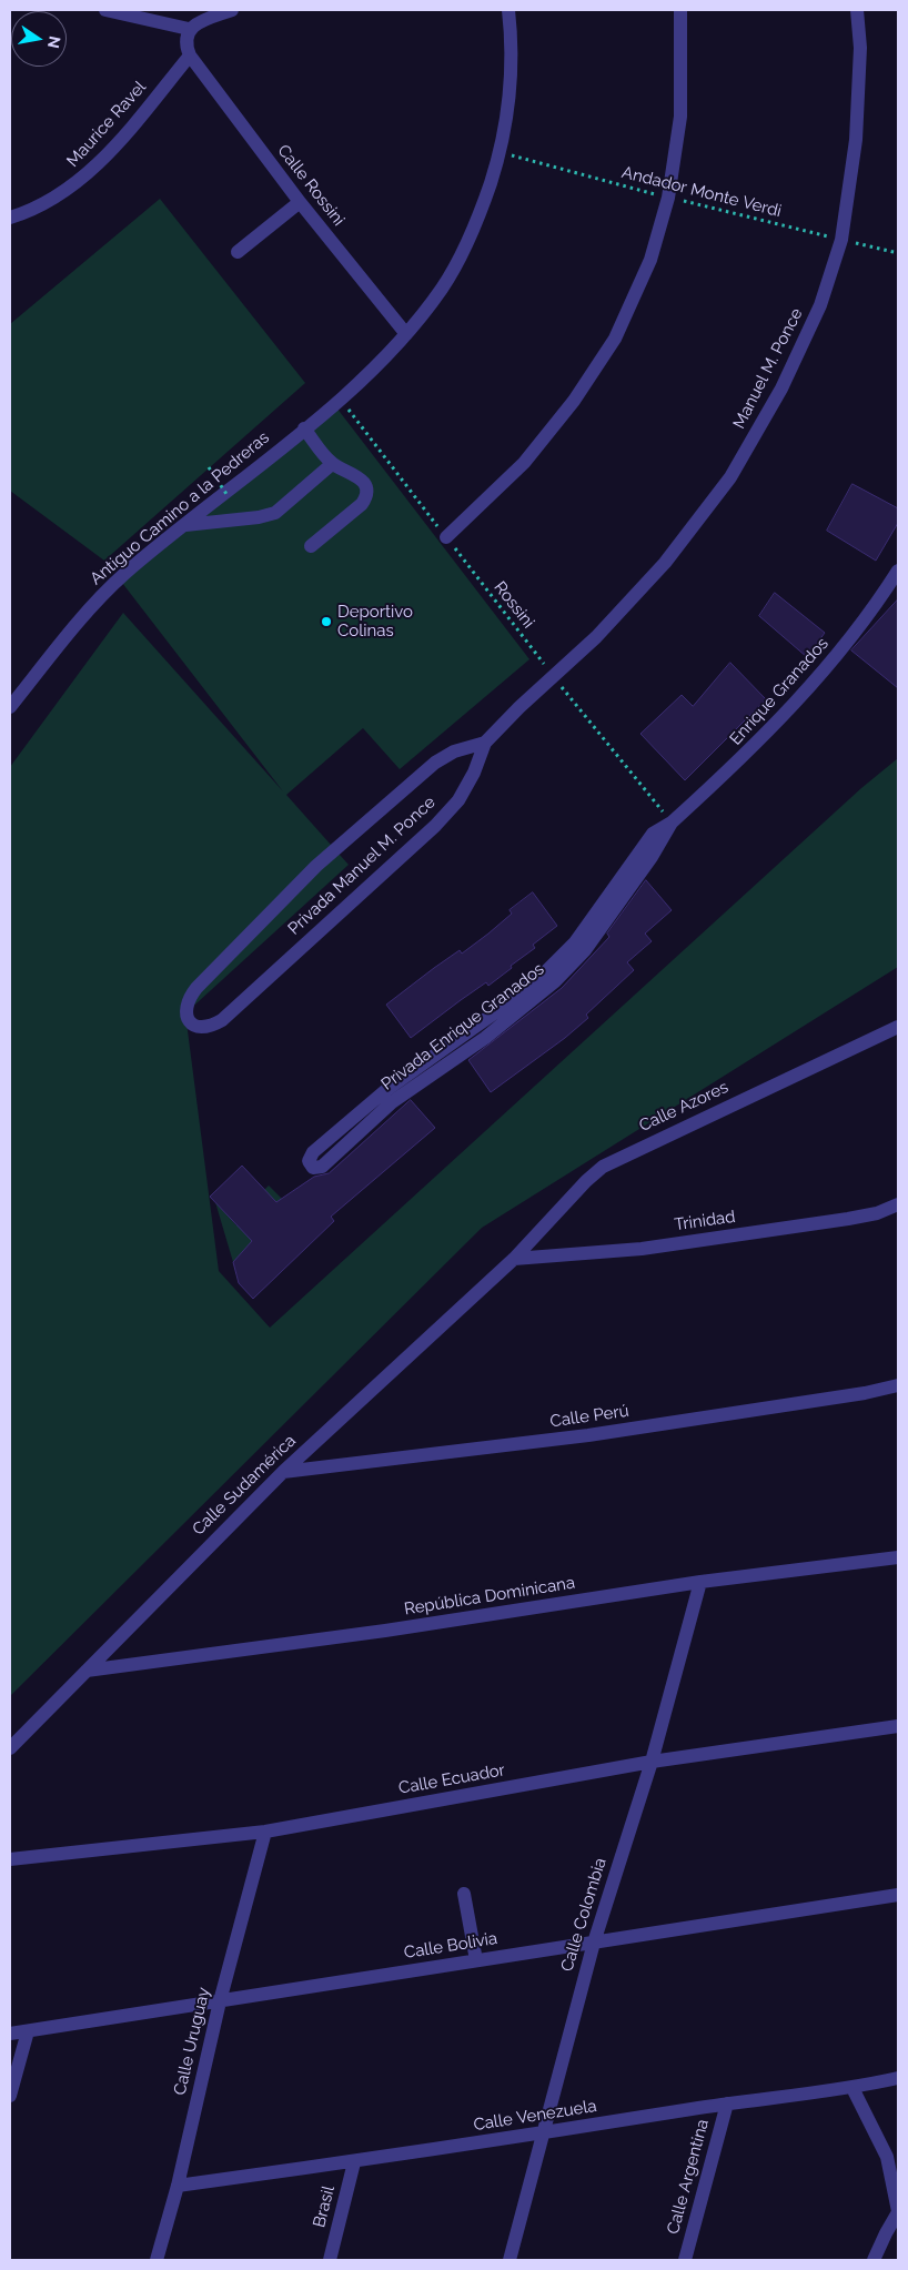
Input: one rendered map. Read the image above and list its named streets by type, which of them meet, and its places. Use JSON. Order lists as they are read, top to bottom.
{
  "streets": {
    "street": [
      "Maurice Ravel",
      "Calle Rossini",
      "Manuel M. Ponce",
      "Antiguo Camino a la Pedreras",
      "Enrique Granados",
      "Privada Manuel M. Ponce",
      "Privada Enrique Granados",
      "Calle Azores",
      "Trinidad",
      "Calle Perú",
      "Calle Sudamérica",
      "República Dominicana",
      "Calle Ecuador",
      "Calle Colombia",
      "Calle Bolivia",
      "Calle Uruguay",
      "Calle Venezuela",
      "Calle Argentina",
      "Brasil"
    ],
    "path": ["Andador Monte Verdi", "Rossini"]
  },
  "crossings": [
    ["Maurice Ravel", "Calle Rossini"],
    ["Calle Rossini", "Antiguo Camino a la Pedreras"],
    ["Andador Monte Verdi", "Manuel M. Ponce"],
    ["Andador Monte Verdi", "Antiguo Camino a la Pedreras"],
    ["Manuel M. Ponce", "Rossini"],
    ["Manuel M. Ponce", "Privada Manuel M. Ponce"],
    ["Antiguo Camino a la Pedreras", "Rossini"],
    ["Rossini", "Enrique Granados"],
    ["Rossini", "Privada Manuel M. Ponce"],
    ["Rossini", "Privada Enrique Granados"],
    ["Enrique Granados", "Privada Enrique Granados"],
    ["Calle Azores", "Trinidad"],
    ["Calle Azores", "Calle Sudamérica"],
    ["Trinidad", "Calle Sudamérica"],
    ["Calle Perú", "Calle Sudamérica"],
    ["Calle Sudamérica", "República Dominicana"],
    ["República Dominicana", "Calle Colombia"],
    ["Calle Ecuador", "Calle Colombia"],
    ["Calle Ecuador", "Calle Uruguay"],
    ["Calle Colombia", "Calle Bolivia"],
    ["Calle Colombia", "Calle Venezuela"],
    ["Calle Bolivia", "Calle Uruguay"],
    ["Calle Uruguay", "Calle Venezuela"],
    ["Calle Venezuela", "Calle Argentina"],
    ["Calle Venezuela", "Brasil"]
  ],
  "places": ["Deportivo Colinas"],
  "north": "right"
}
